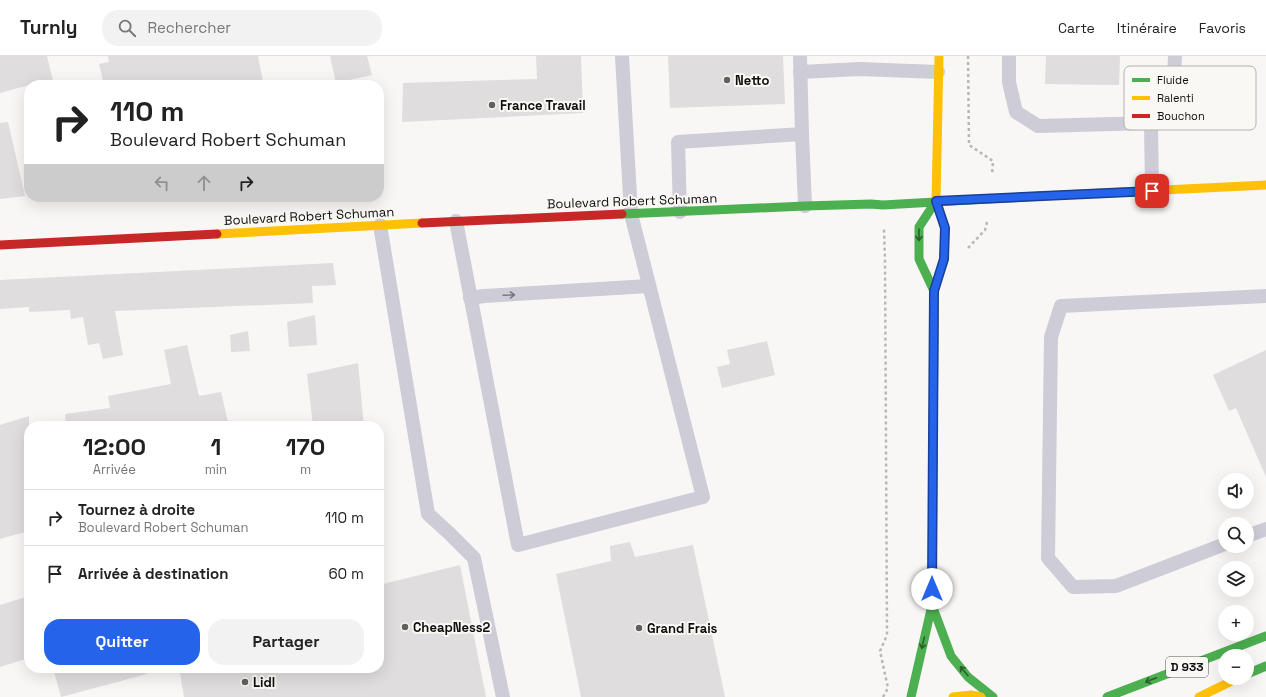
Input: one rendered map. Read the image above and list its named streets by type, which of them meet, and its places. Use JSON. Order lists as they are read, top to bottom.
{
  "streets": {
    "main road": ["Boulevard Robert Schuman", "D 933"]
  },
  "places": [
    "Netto",
    "France Travail",
    "CheapNess2",
    "Grand Frais",
    "Lidl"
  ],
  "legend": ["Fluide", "Ralenti", "Bouchon"],
  "page": {
    "header": "Turnly",
    "search": "Rechercher",
    "nav": ["Carte", "Itinéraire", "Favoris"],
    "turn": ["110 m", "Boulevard Robert Schuman"],
    "eta": [
      "12:00",
      "Arrivée",
      "1",
      "min",
      "170",
      "m"
    ],
    "map_buttons": ["+", "−"],
    "list": [
      {
        "name": "Tournez à droite",
        "note": "Boulevard Robert Schuman",
        "value": "110 m"
      },
      {
        "name": "Arrivée à destination",
        "value": "60 m"
      }
    ],
    "buttons": ["Quitter", "Partager"]
  }
}
